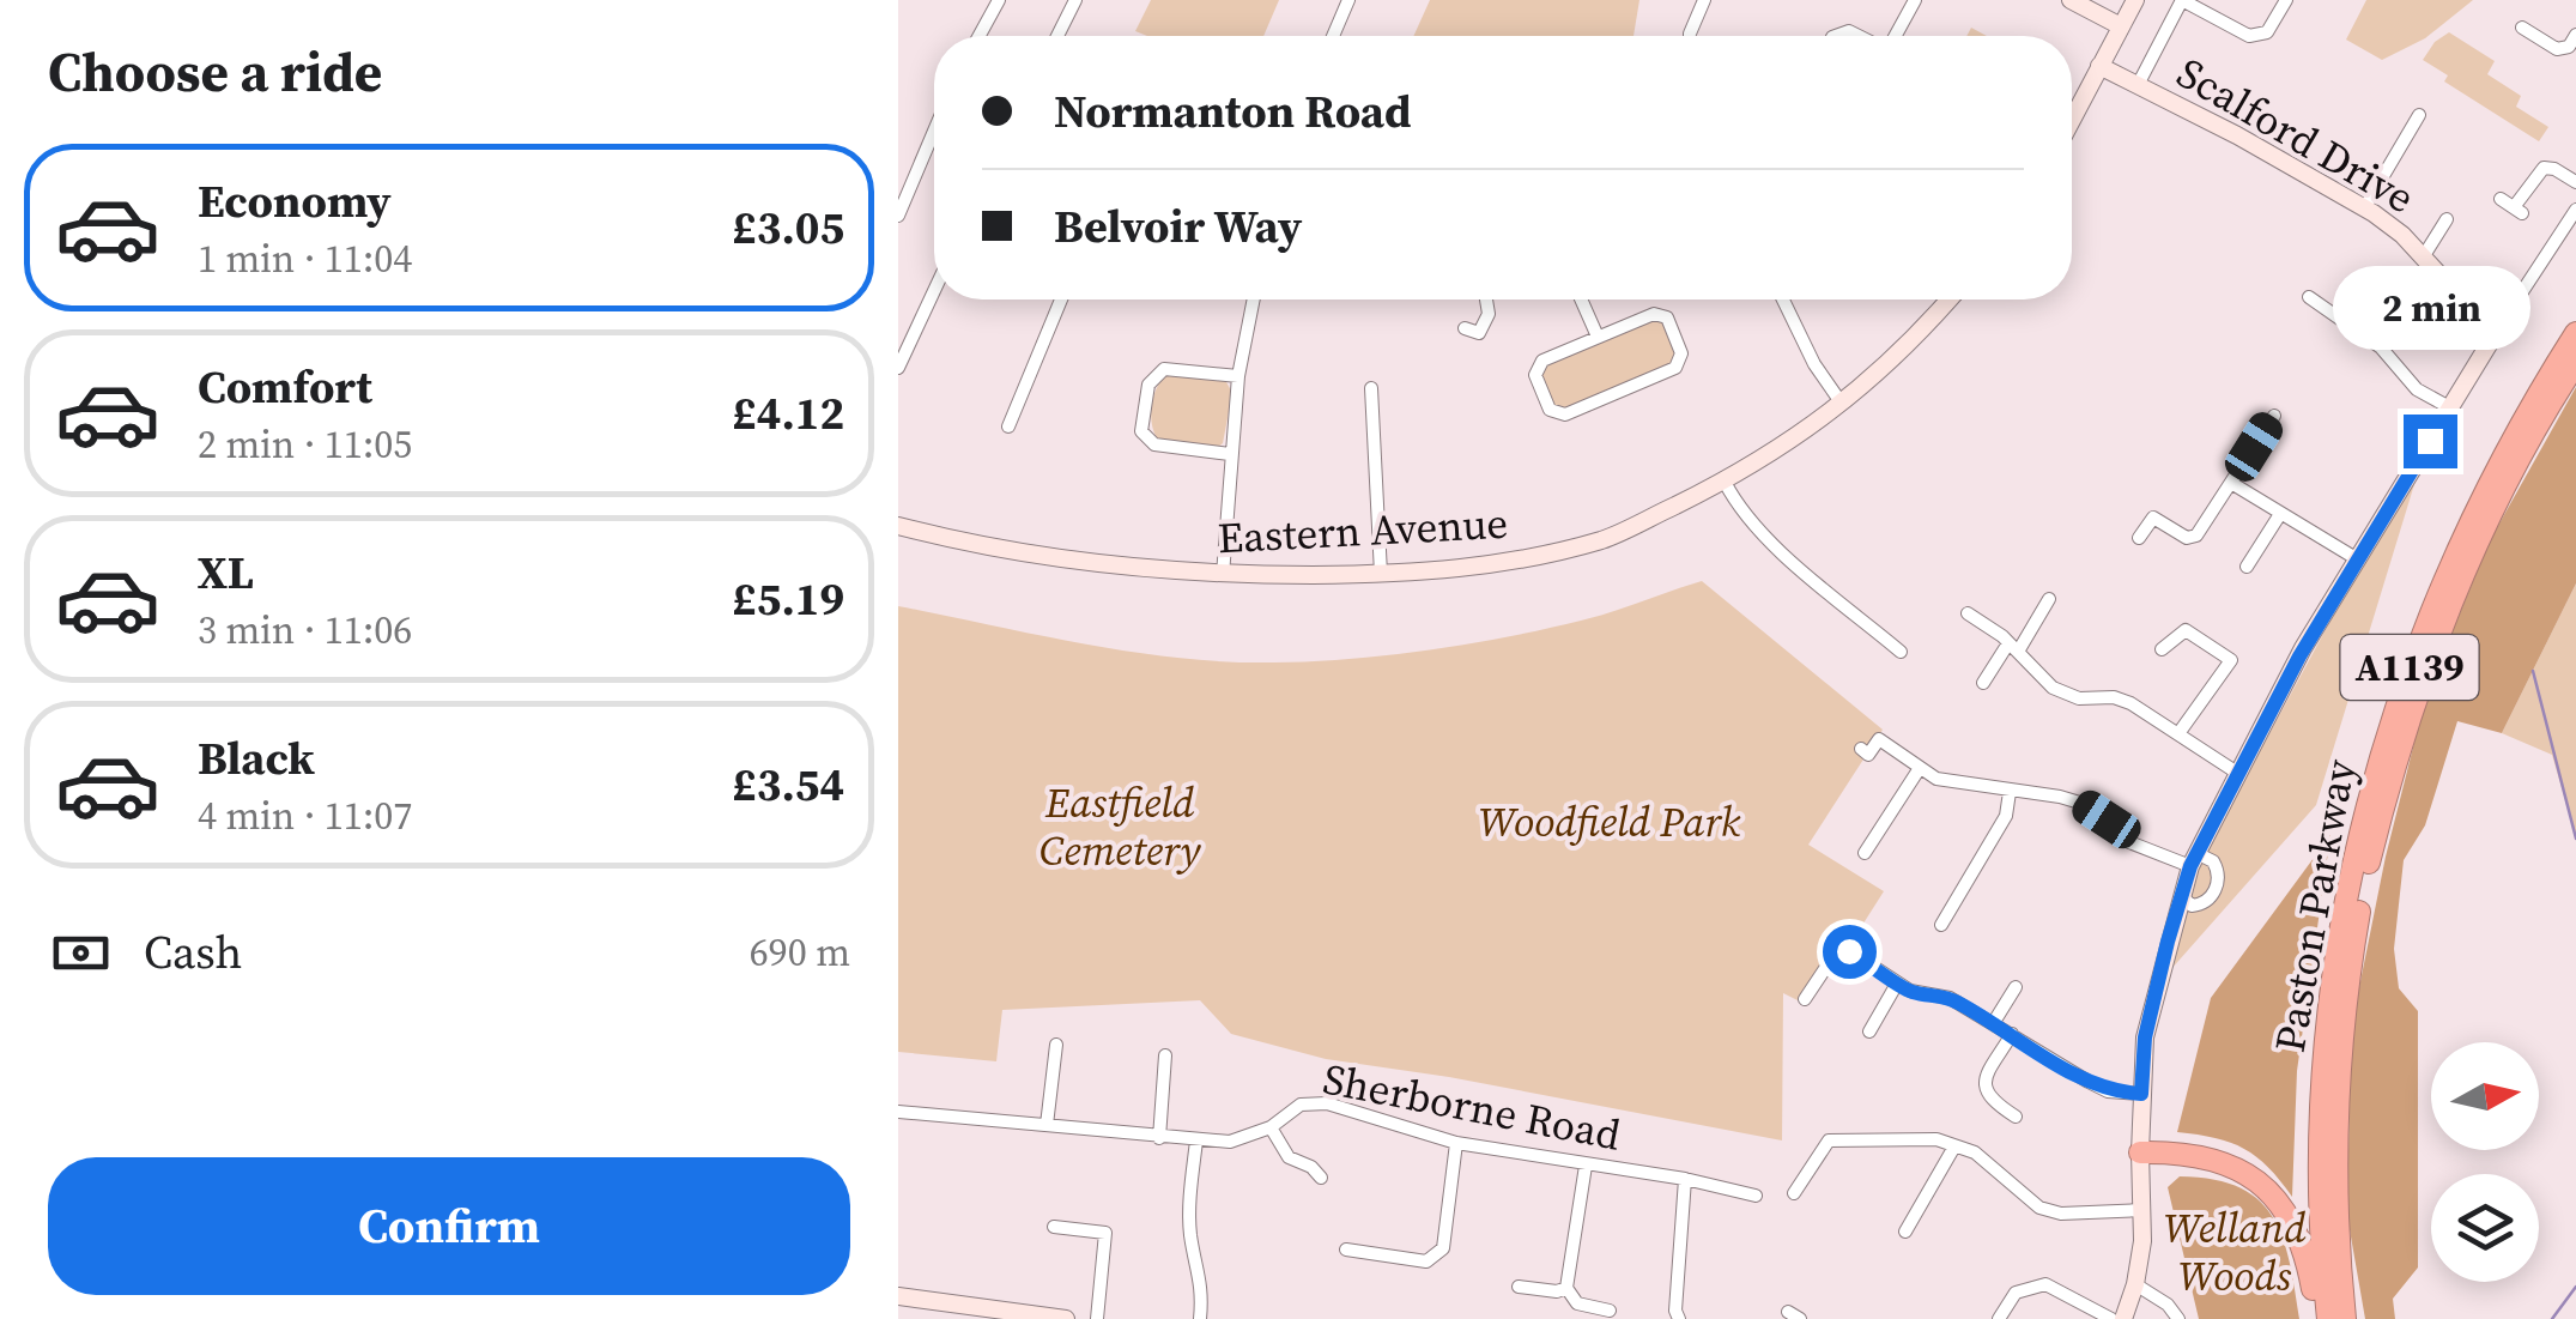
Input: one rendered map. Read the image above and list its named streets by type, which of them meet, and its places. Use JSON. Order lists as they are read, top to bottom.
{
  "streets": {
    "highway": ["A1139", "Paston Parkway"],
    "street": ["Scalford Drive", "Eastern Avenue", "Sherborne Road"]
  },
  "parks": ["Eastfield Cemetery", "Woodfield Park", "Welland Woods"],
  "north": "right",
  "page": {
    "heading": "Choose a ride",
    "banner": ["Normanton Road", "Belvoir Way"],
    "list": [
      {
        "name": "Economy",
        "note": "1 min · 11:04",
        "value": "£3.05"
      },
      {
        "name": "Comfort",
        "note": "2 min · 11:05",
        "value": "£4.12"
      },
      {
        "name": "XL",
        "note": "3 min · 11:06",
        "value": "£5.19"
      },
      {
        "name": "Black",
        "note": "4 min · 11:07",
        "value": "£3.54"
      }
    ],
    "bubble": "2 min",
    "pay": ["Cash", "690 m"],
    "buttons": "Confirm"
  }
}
